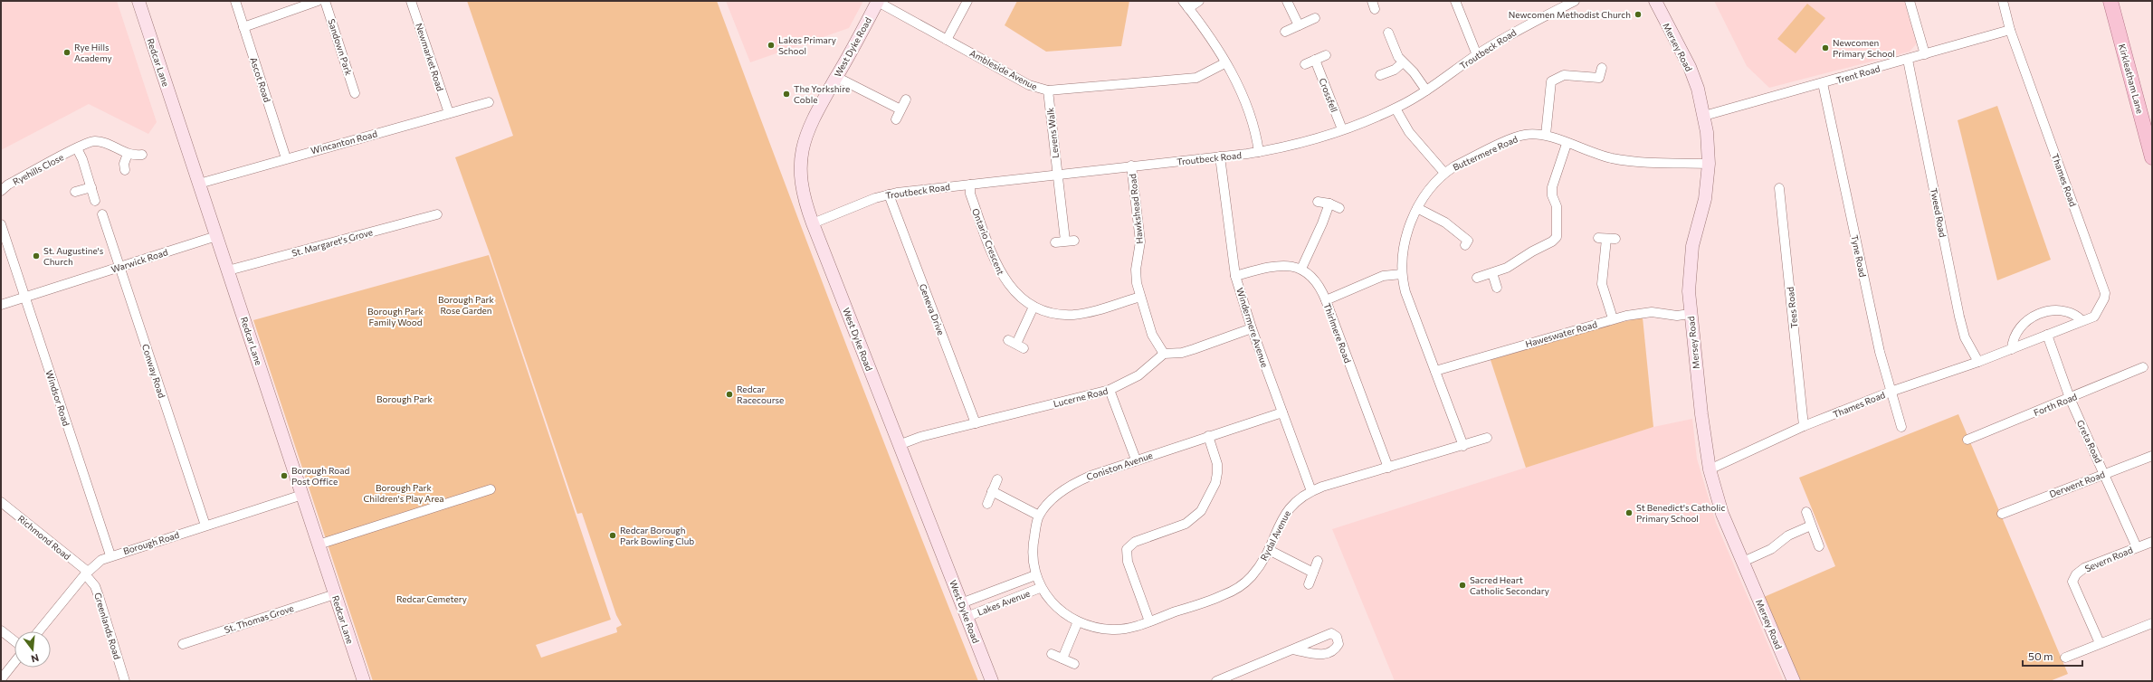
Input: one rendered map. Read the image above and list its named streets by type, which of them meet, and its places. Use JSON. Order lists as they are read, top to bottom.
{
  "streets": {
    "main road": ["Kirkleatham Lane"],
    "street": [
      "Sandown Park",
      "West Dyke Road",
      "Mersey Road",
      "Troutbeck Road",
      "Newmarket Road",
      "Redcar Lane",
      "Ambleside Avenue",
      "Trent Road",
      "Ascot Road",
      "Crossfell",
      "Levens Walk",
      "Wincanton Road",
      "Buttermere Road",
      "Ryehills Close",
      "Thames Road",
      "Hawkshead Road",
      "Tweed Road",
      "Ontario Crescent",
      "St. Margaret's Grove",
      "Tyne Road",
      "Warwick Road",
      "Tees Road",
      "Geneva Drive",
      "Windermere Avenue",
      "Thirlmere Road",
      "Haweswater Road",
      "Conway Road",
      "Lucerne Road",
      "Windsor Road",
      "Forth Road",
      "Greta Road",
      "Coniston Avenue",
      "Derwent Road",
      "Rydal Avenue",
      "Richmond Road",
      "Borough Road",
      "Severn Road",
      "Lakes Avenue",
      "St. Thomas Grove",
      "Greenlands Road"
    ]
  },
  "crossings": [
    ["West Dyke Road", "Troutbeck Road"],
    ["West Dyke Road", "Ambleside Avenue"],
    ["West Dyke Road", "Lucerne Road"],
    ["West Dyke Road", "Lakes Avenue"],
    ["Mersey Road", "Trent Road"],
    ["Mersey Road", "Buttermere Road"],
    ["Mersey Road", "Thames Road"],
    ["Mersey Road", "Haweswater Road"],
    ["Troutbeck Road", "Crossfell"],
    ["Troutbeck Road", "Levens Walk"],
    ["Troutbeck Road", "Hawkshead Road"],
    ["Troutbeck Road", "Ontario Crescent"],
    ["Troutbeck Road", "Geneva Drive"],
    ["Troutbeck Road", "Windermere Avenue"],
    ["Newmarket Road", "Wincanton Road"],
    ["Redcar Lane", "Wincanton Road"],
    ["Redcar Lane", "St. Margaret's Grove"],
    ["Redcar Lane", "Warwick Road"],
    ["Redcar Lane", "Borough Road"],
    ["Redcar Lane", "St. Thomas Grove"],
    ["Ambleside Avenue", "Levens Walk"],
    ["Trent Road", "Thames Road"],
    ["Trent Road", "Tweed Road"],
    ["Trent Road", "Tyne Road"],
    ["Ascot Road", "Wincanton Road"],
    ["Buttermere Road", "Haweswater Road"],
    ["Buttermere Road", "Rydal Avenue"],
    ["Thames Road", "Tweed Road"],
    ["Thames Road", "Tyne Road"],
    ["Thames Road", "Tees Road"],
    ["Thames Road", "Greta Road"],
    ["Hawkshead Road", "Ontario Crescent"],
    ["Hawkshead Road", "Lucerne Road"],
    ["Warwick Road", "Conway Road"],
    ["Warwick Road", "Windsor Road"],
    ["Geneva Drive", "Lucerne Road"],
    ["Windermere Avenue", "Thirlmere Road"],
    ["Windermere Avenue", "Coniston Avenue"],
    ["Windermere Avenue", "Rydal Avenue"],
    ["Thirlmere Road", "Rydal Avenue"],
    ["Conway Road", "Borough Road"],
    ["Windsor Road", "Borough Road"],
    ["Forth Road", "Greta Road"],
    ["Greta Road", "Derwent Road"],
    ["Greta Road", "Severn Road"],
    ["Rydal Avenue", "Lakes Avenue"],
    ["Richmond Road", "Borough Road"],
    ["Richmond Road", "Greenlands Road"],
    ["Borough Road", "Greenlands Road"]
  ],
  "parks": [
    "Borough Park Rose Garden",
    "Borough Park Family Wood",
    "Borough Park",
    "Borough Park Children's Play Area",
    "Redcar Cemetery"
  ],
  "places": [
    "Newcomen Methodist Church",
    "Lakes Primary School",
    "Newcomen Primary School",
    "Rye Hills Academy",
    "The Yorkshire Coble",
    "St. Augustine's Church",
    "Redcar Racecourse",
    "Borough Road Post Office",
    "St Benedict's Catholic Primary School",
    "Redcar Borough Park Bowling Club",
    "Sacred Heart Catholic Secondary"
  ],
  "scale_bar": "50 m",
  "north": "bottom"
}
